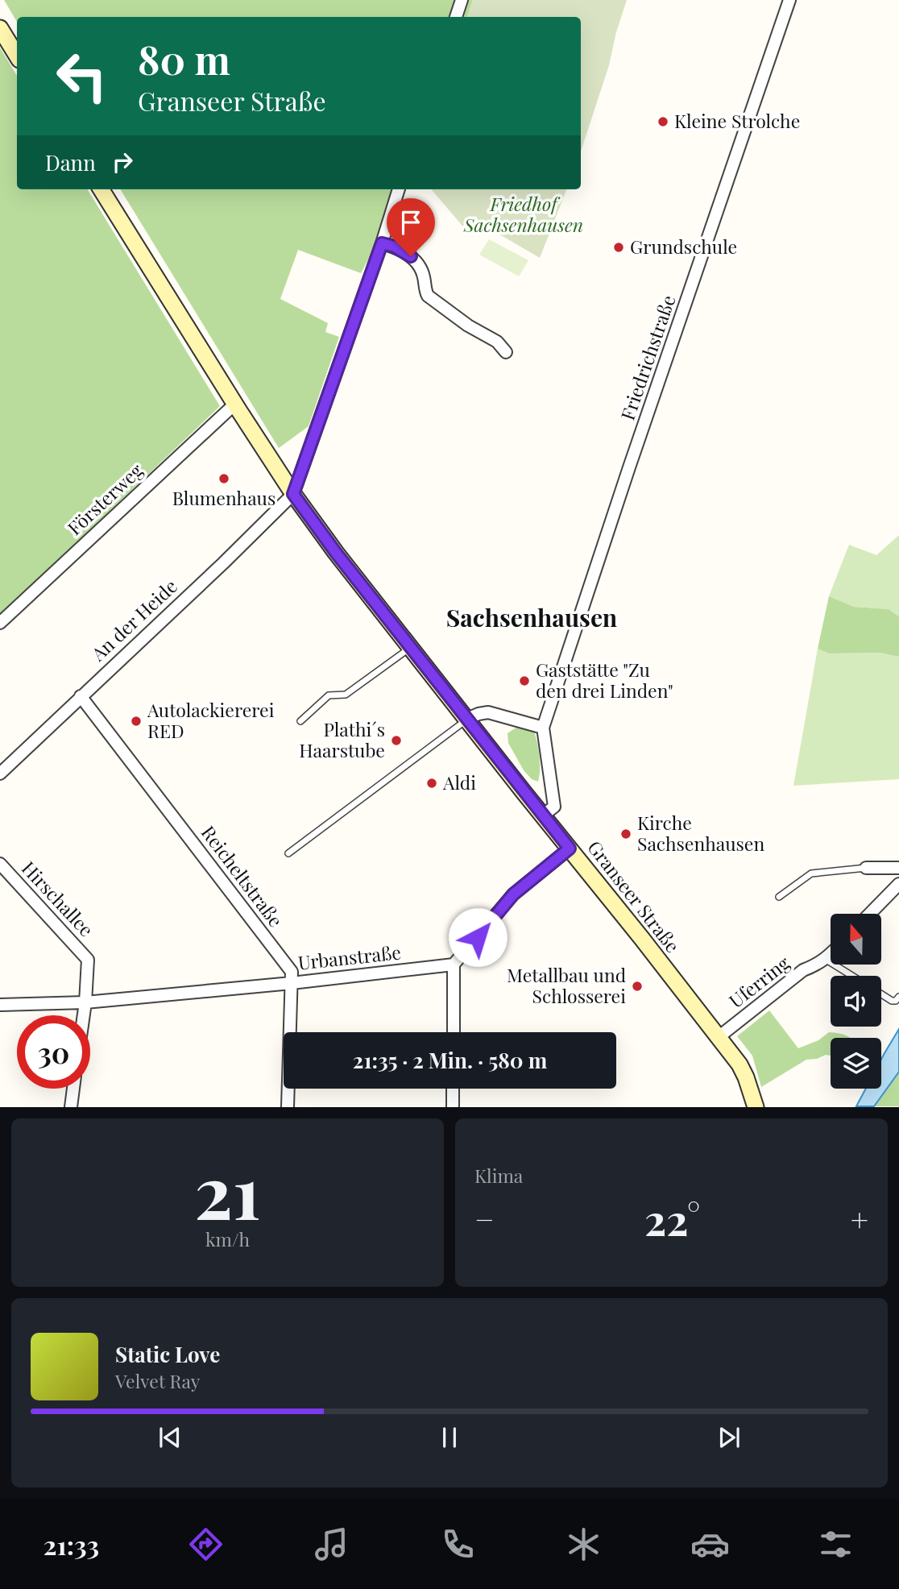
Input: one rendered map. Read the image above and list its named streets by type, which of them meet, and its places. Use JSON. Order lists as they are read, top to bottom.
{
  "streets": {
    "main road": ["Granseer Straße"],
    "street": [
      "Friedrichstraße",
      "Försterweg",
      "An der Heide",
      "Reicheltstraße",
      "Hirschallee",
      "Urbanstraße",
      "Uferring"
    ]
  },
  "crossings": [
    ["Friedrichstraße", "Granseer Straße"],
    ["Försterweg", "Granseer Straße"],
    ["An der Heide", "Reicheltstraße"],
    ["An der Heide", "Granseer Straße"],
    ["Reicheltstraße", "Urbanstraße"],
    ["Granseer Straße", "Uferring"],
    ["Hirschallee", "Urbanstraße"]
  ],
  "districts": ["Sachsenhausen"],
  "parks": ["Friedhof Sachsenhausen"],
  "places": [
    "Kleine Strolche",
    "Grundschule",
    "Blumenhaus",
    "Gaststätte \"Zu den drei Linden\"",
    "Autolackiererei RED",
    "Plathi´s Haarstube",
    "Aldi",
    "Kirche Sachsenhausen",
    "Metallbau und Schlosserei"
  ],
  "north": "top",
  "page": {
    "turn": ["80 m", "Granseer Straße"],
    "then": "Dann",
    "limit": "30",
    "trip": "21:35 · 2 Min. · 580 m",
    "tile": [
      ["21", "km/h"],
      "Klima"
    ],
    "heat": ["−", "22°", "+"],
    "song": ["Static Love", "Velvet Ray"],
    "tabs": "21:33"
  }
}
